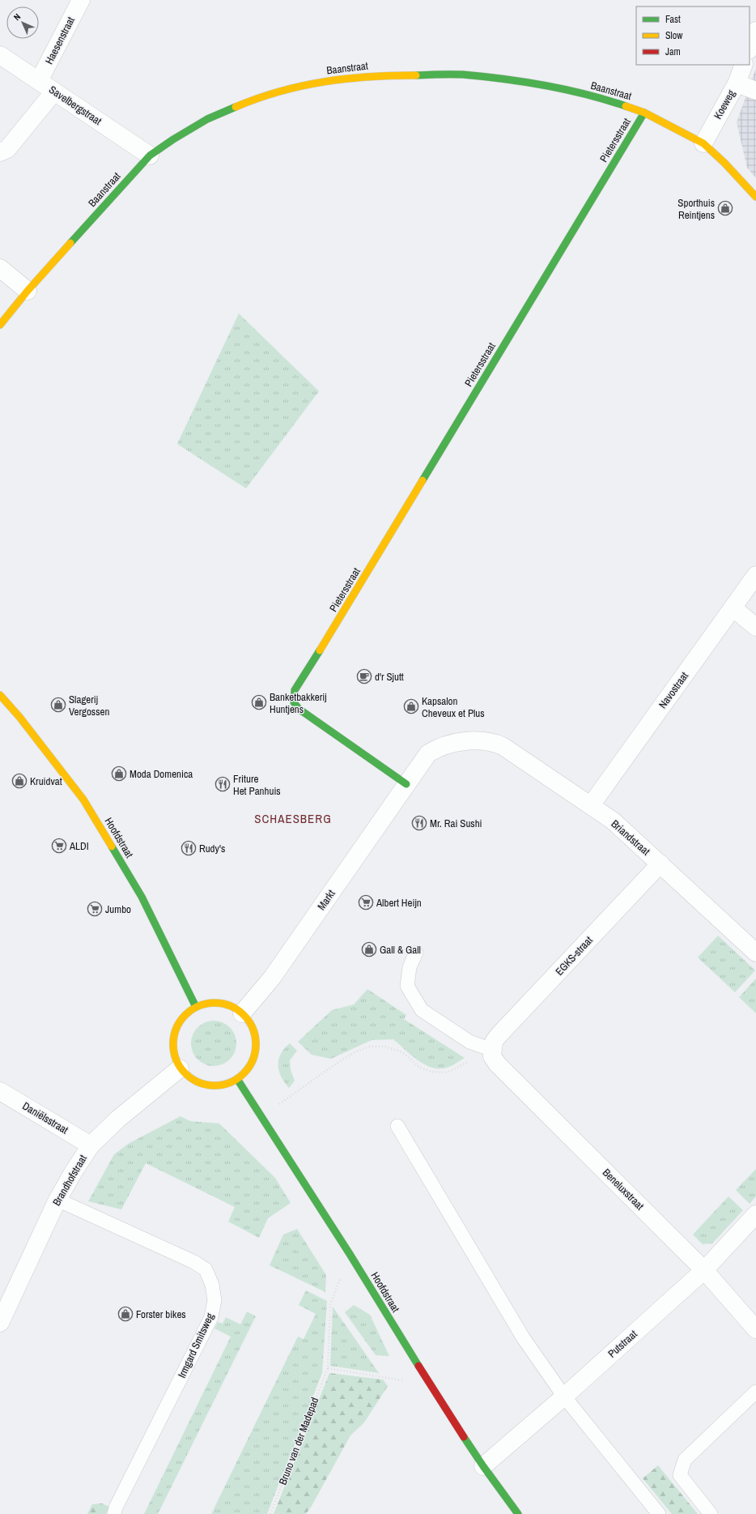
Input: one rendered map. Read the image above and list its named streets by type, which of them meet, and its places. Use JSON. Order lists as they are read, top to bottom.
{
  "streets": {
    "street": [
      "Haesenstraat",
      "Baanstraat",
      "Koeweg",
      "Savelbergstraat",
      "Pietersstraat",
      "Navostraat",
      "Hoofdstraat",
      "Briandstraat",
      "Markt",
      "EGKS-straat",
      "Daniëlsstraat",
      "Brandhofstraat",
      "Beneluxstraat",
      "Putstraat"
    ],
    "lane": ["Irmgard Smitsweg"],
    "path": ["Bruno van der Madepad"]
  },
  "crossings": [
    ["Haesenstraat", "Savelbergstraat"],
    ["Baanstraat", "Koeweg"],
    ["Baanstraat", "Savelbergstraat"],
    ["Baanstraat", "Pietersstraat"],
    ["Pietersstraat", "Markt"],
    ["Navostraat", "Briandstraat"],
    ["Hoofdstraat", "Markt"],
    ["Hoofdstraat", "Brandhofstraat"],
    ["Hoofdstraat", "Putstraat"],
    ["Hoofdstraat", "Bruno van der Madepad"],
    ["Briandstraat", "Markt"],
    ["Briandstraat", "EGKS-straat"],
    ["Markt", "Brandhofstraat"],
    ["EGKS-straat", "Beneluxstraat"],
    ["Daniëlsstraat", "Brandhofstraat"],
    ["Brandhofstraat", "Irmgard Smitsweg"],
    ["Beneluxstraat", "Putstraat"]
  ],
  "districts": ["SCHAESBERG"],
  "places": {
    "shop": [
      "Sporthuis Reintjens",
      "Banketbakkerij Huntjens",
      "Slagerij Vergossen",
      "Kapsalon Cheveux et Plus",
      "Moda Domenica",
      "Kruidvat",
      "Gall & Gall",
      "Forster bikes"
    ],
    "cafe": ["d'r Sjutt"],
    "restaurant": ["Friture Het Panhuis", "Mr. Rai Sushi", "Rudy's"],
    "supermarket": ["ALDI", "Albert Heijn", "Jumbo"]
  },
  "legend": ["Fast", "Slow", "Jam"],
  "north": "top left"
}
